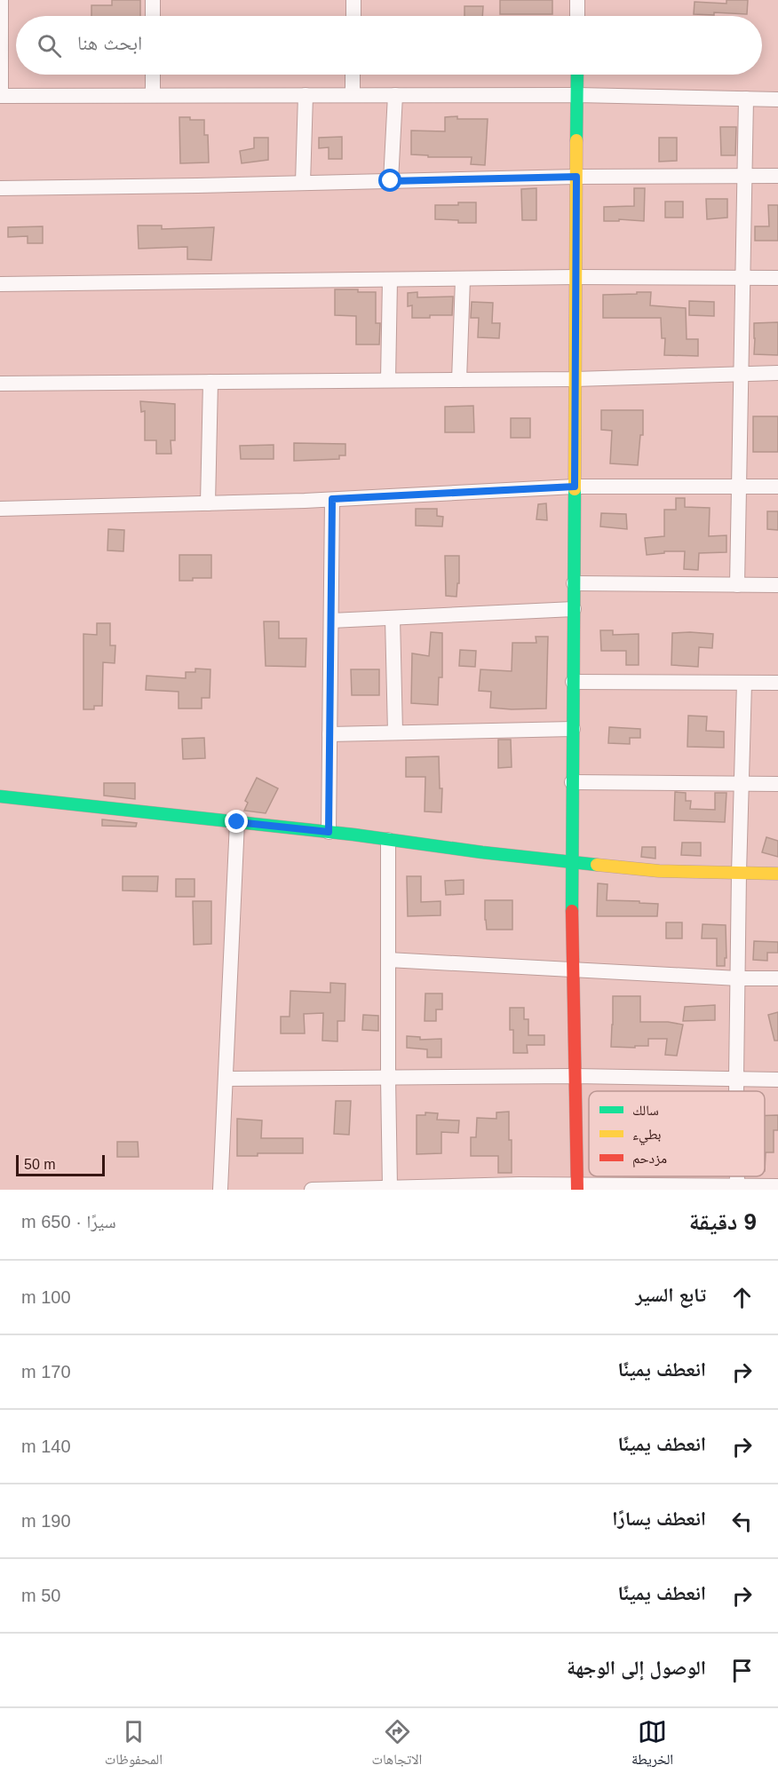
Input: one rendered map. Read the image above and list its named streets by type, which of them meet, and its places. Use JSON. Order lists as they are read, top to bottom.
{
  "legend": ["سالك", "بطيء", "مزدحم"],
  "scale_bar": "50 m",
  "page": {
    "search": "ابحث هنا",
    "scale": "50 m",
    "heading": ["9 دقيقة", "سيرًا · 650 m"],
    "list": [
      ["تابع السير", "100 m"],
      ["انعطف يمينًا", "170 m"],
      ["انعطف يمينًا", "140 m"],
      ["انعطف يسارًا", "190 m"],
      ["انعطف يمينًا", "50 m"],
      "الوصول إلى الوجهة"
    ],
    "nav": ["الخريطة", "الاتجاهات", "المحفوظات"]
  }
}
